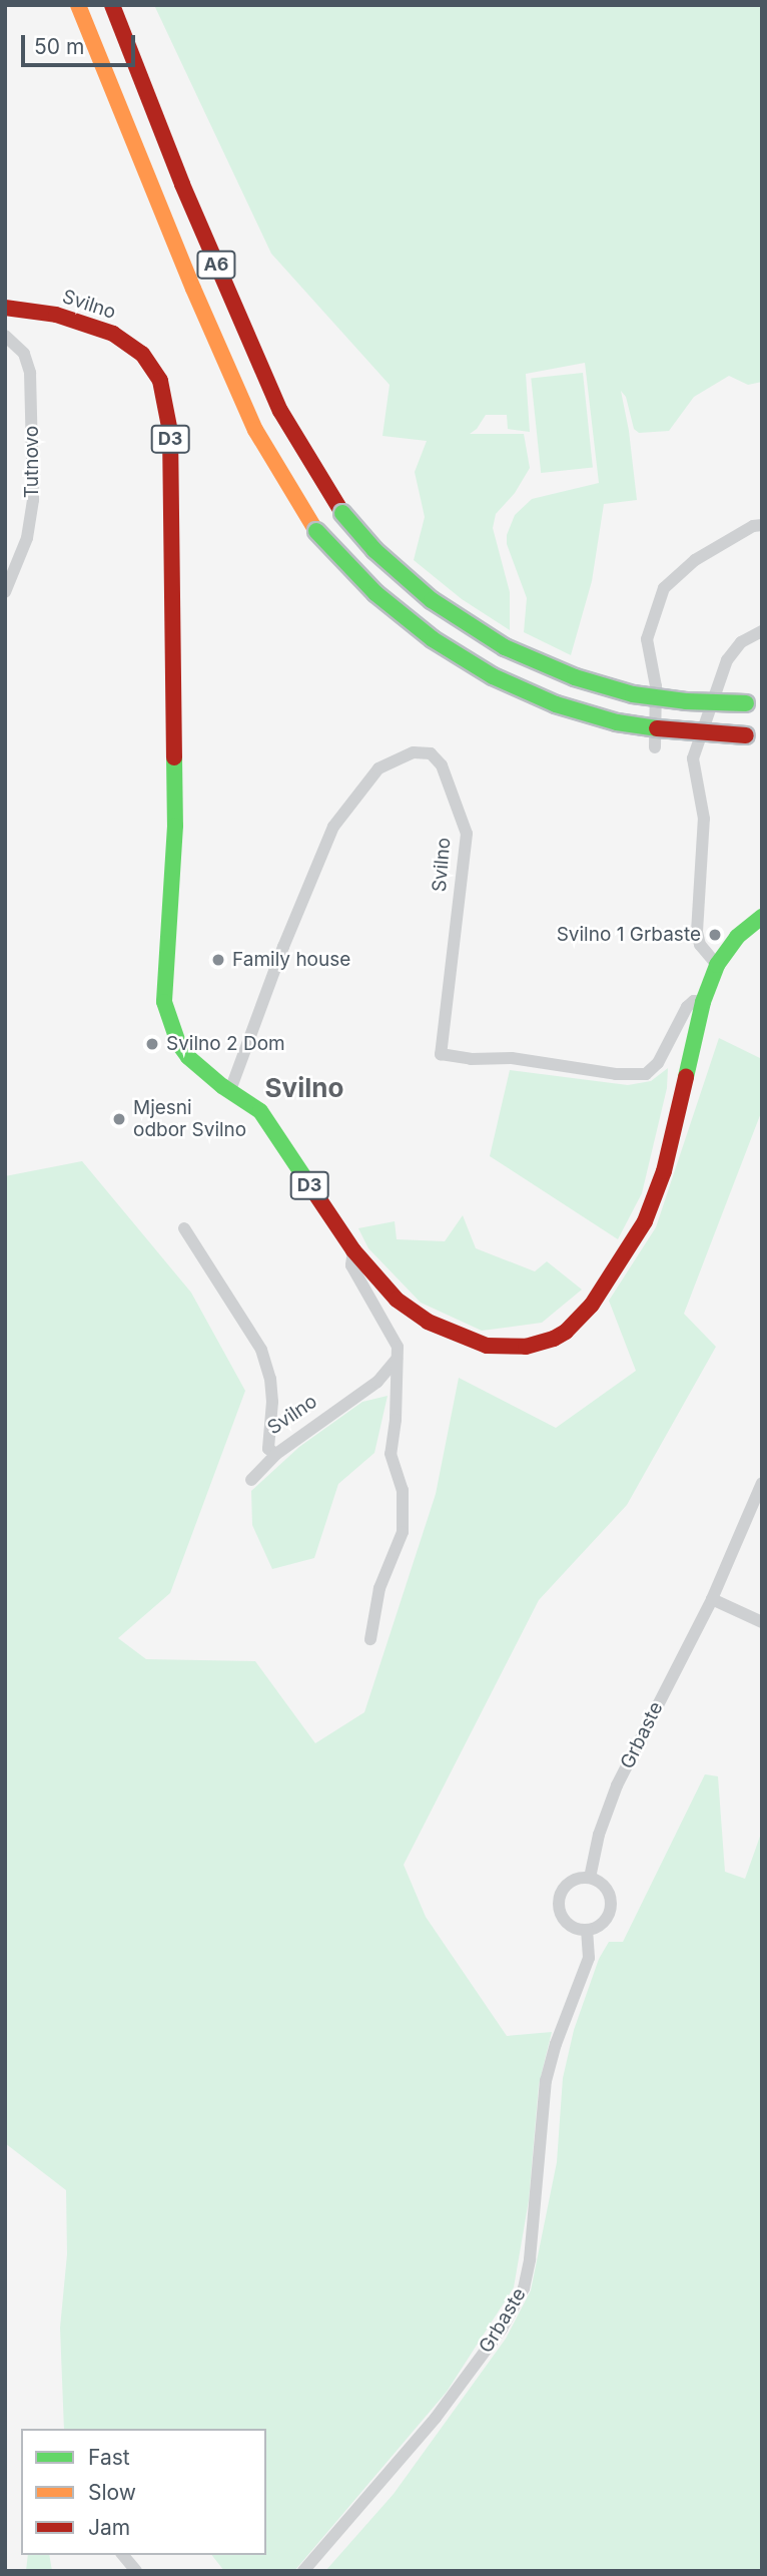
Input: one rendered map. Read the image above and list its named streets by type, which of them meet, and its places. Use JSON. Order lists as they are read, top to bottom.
{
  "streets": {
    "main road": ["A6", "Svilno", "D3"],
    "street": ["Tutnovo", "Grbaste"]
  },
  "districts": ["Svilno"],
  "places": [
    "Svilno 1 Grbaste",
    "Family house",
    "Svilno 2 Dom",
    "Mjesni odbor Svilno"
  ],
  "legend": ["Fast", "Slow", "Jam"],
  "scale_bar": "50 m"
}
